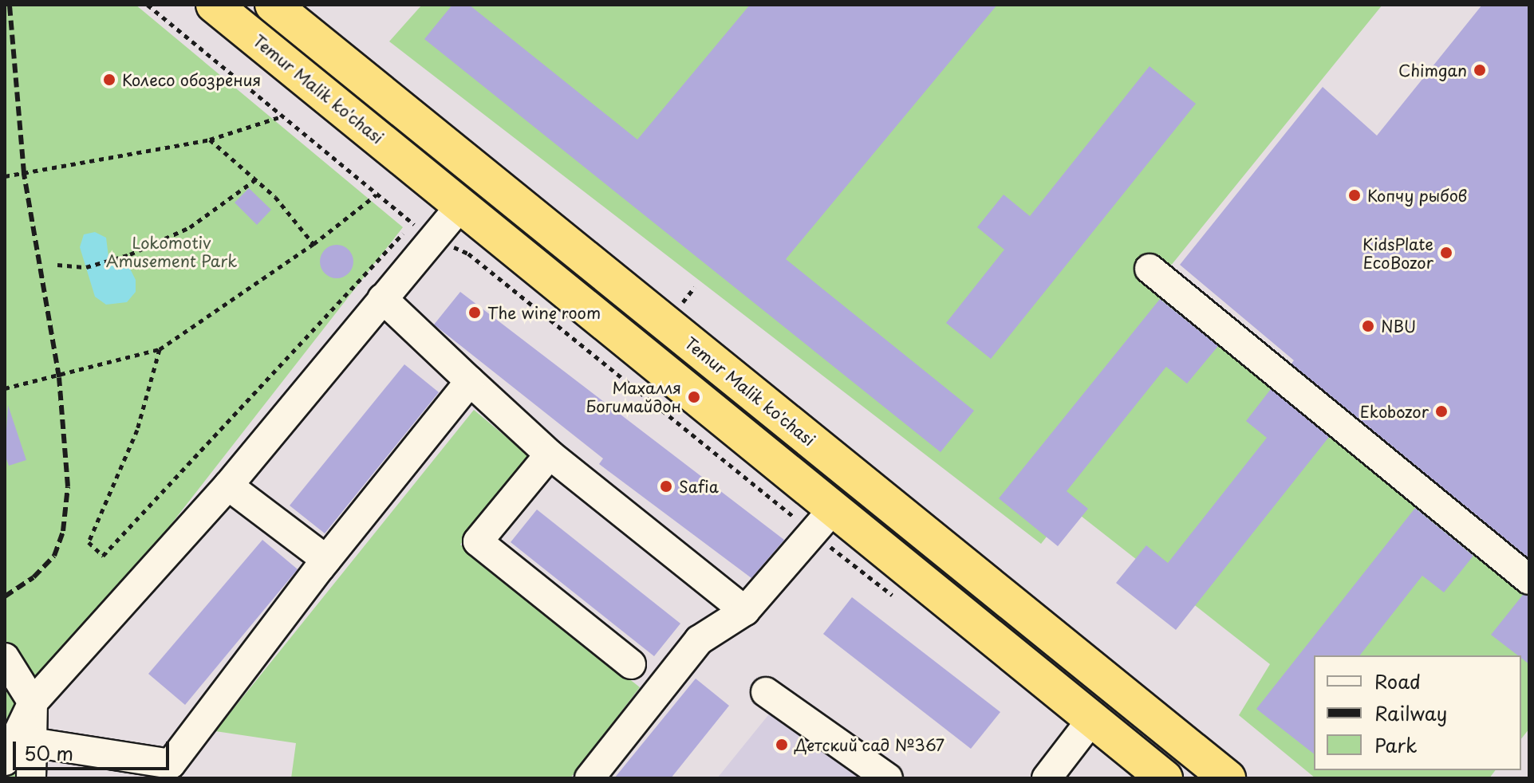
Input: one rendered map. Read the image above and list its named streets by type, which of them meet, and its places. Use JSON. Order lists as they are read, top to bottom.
{
  "streets": {
    "highway": ["Temur Malik ko'chasi"]
  },
  "parks": ["Lokomotiv Amusement Park"],
  "places": [
    "Chimgan",
    "Колесо обозрения",
    "Копчу рыбов",
    "KidsPlate EcoBozor",
    "The wine room",
    "NBU",
    "Махалля Богимайдон",
    "Ekobozor",
    "Safia",
    "Детский сад №367"
  ],
  "legend": ["Road", "Railway", "Park"],
  "scale_bar": "50 m"
}
